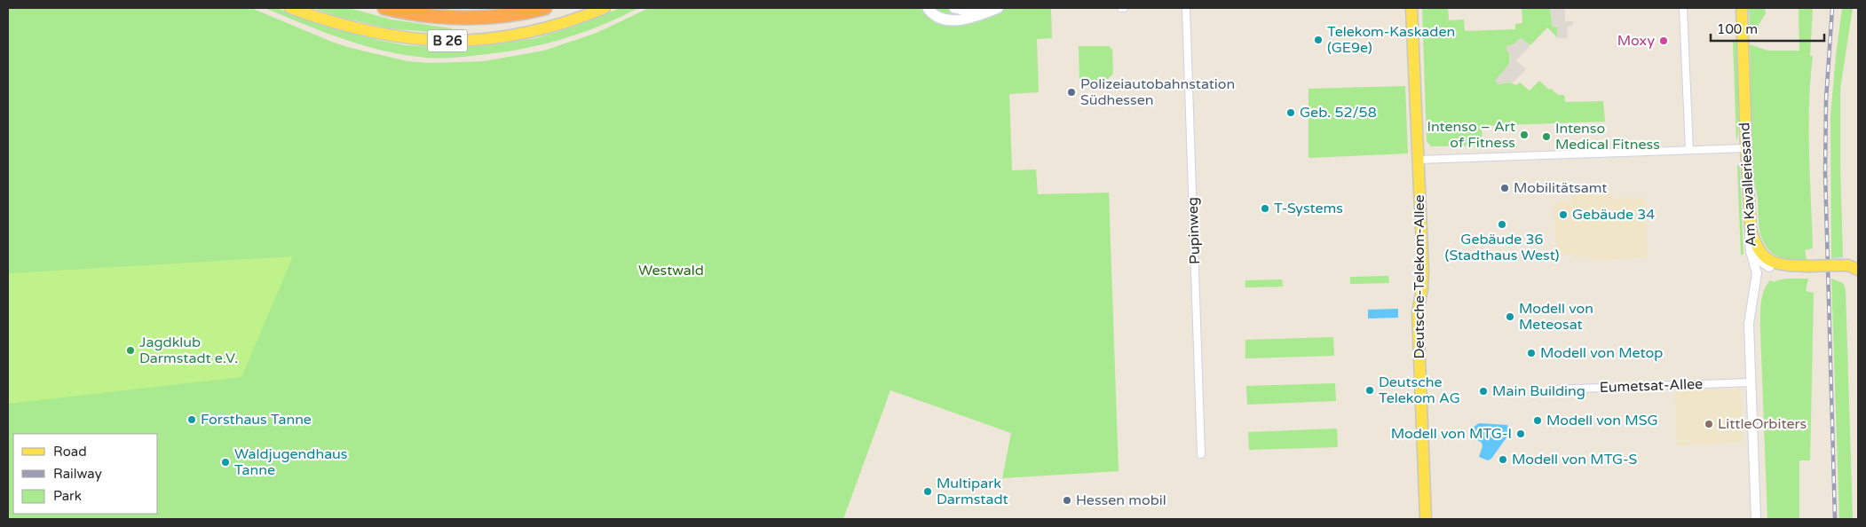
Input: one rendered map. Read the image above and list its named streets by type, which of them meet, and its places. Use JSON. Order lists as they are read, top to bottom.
{
  "streets": {
    "main road": ["B 26", "Am Kavalleriesand", "Deutsche-Telekom-Allee"],
    "street": ["Pupinweg", "Eumetsat-Allee"]
  },
  "crossings": [
    ["Am Kavalleriesand", "Eumetsat-Allee"]
  ],
  "parks": ["Westwald"],
  "places": [
    "Telekom-Kaskaden (GE9e)",
    "Moxy",
    "Polizeiautobahnstation Südhessen",
    "Geb. 52/58",
    "Intenso – Art of Fitness",
    "Intenso Medical Fitness",
    "Mobilitätsamt",
    "T-Systems",
    "Gebäude 34",
    "Gebäude 36 (Stadthaus West)",
    "Modell von Meteosat",
    "Jagdklub Darmstadt e.V.",
    "Modell von Metop",
    "Deutsche Telekom AG",
    "Main Building",
    "Forsthaus Tanne",
    "Modell von MSG",
    "LittleOrbiters",
    "Modell von MTG-I",
    "Modell von MTG-S",
    "Waldjugendhaus Tanne",
    "Multipark Darmstadt",
    "Hessen mobil"
  ],
  "legend": ["Road", "Railway", "Park"],
  "scale_bar": "100 m"
}
